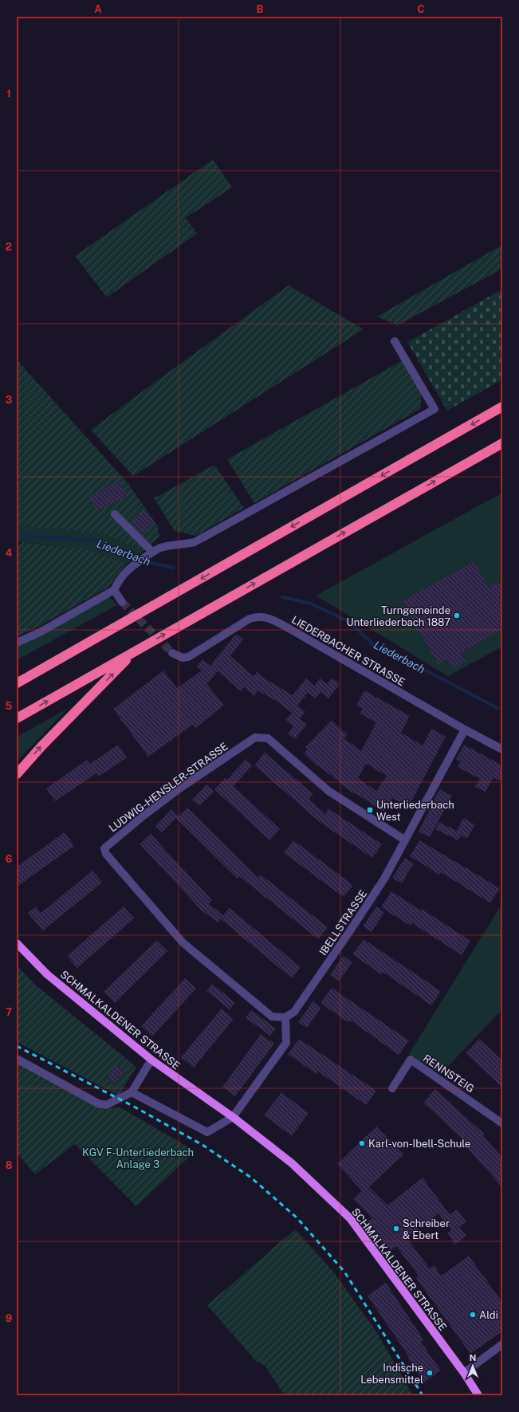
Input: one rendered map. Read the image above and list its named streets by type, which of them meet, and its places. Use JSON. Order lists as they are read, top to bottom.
{
  "streets": {
    "main road": ["SCHMALKALDENER STRASSE"],
    "street": [
      "LIEDERBACHER STRASSE",
      "LUDWIG-HENSLER-STRASSE",
      "IBELLSTRASSE",
      "RENNSTEIG"
    ]
  },
  "crossings": [
    ["LIEDERBACHER STRASSE", "IBELLSTRASSE"],
    ["LUDWIG-HENSLER-STRASSE", "IBELLSTRASSE"]
  ],
  "water": ["Liederbach"],
  "parks": ["KGV F-Unterliederbach Anlage 3"],
  "places": {
    "other": [
      "Turngemeinde Unterliederbach 1887",
      "Karl-von-Ibell-Schule",
      "Schreiber & Ebert",
      "Aldi",
      "Indische Lebensmittel"
    ],
    "transit": ["Unterliederbach West"]
  },
  "north": "top",
  "grid": {
    "columns": ["A", "B", "C"],
    "rows": [
      "1",
      "2",
      "3",
      "4",
      "5",
      "6",
      "7",
      "8",
      "9"
    ]
  }
}
